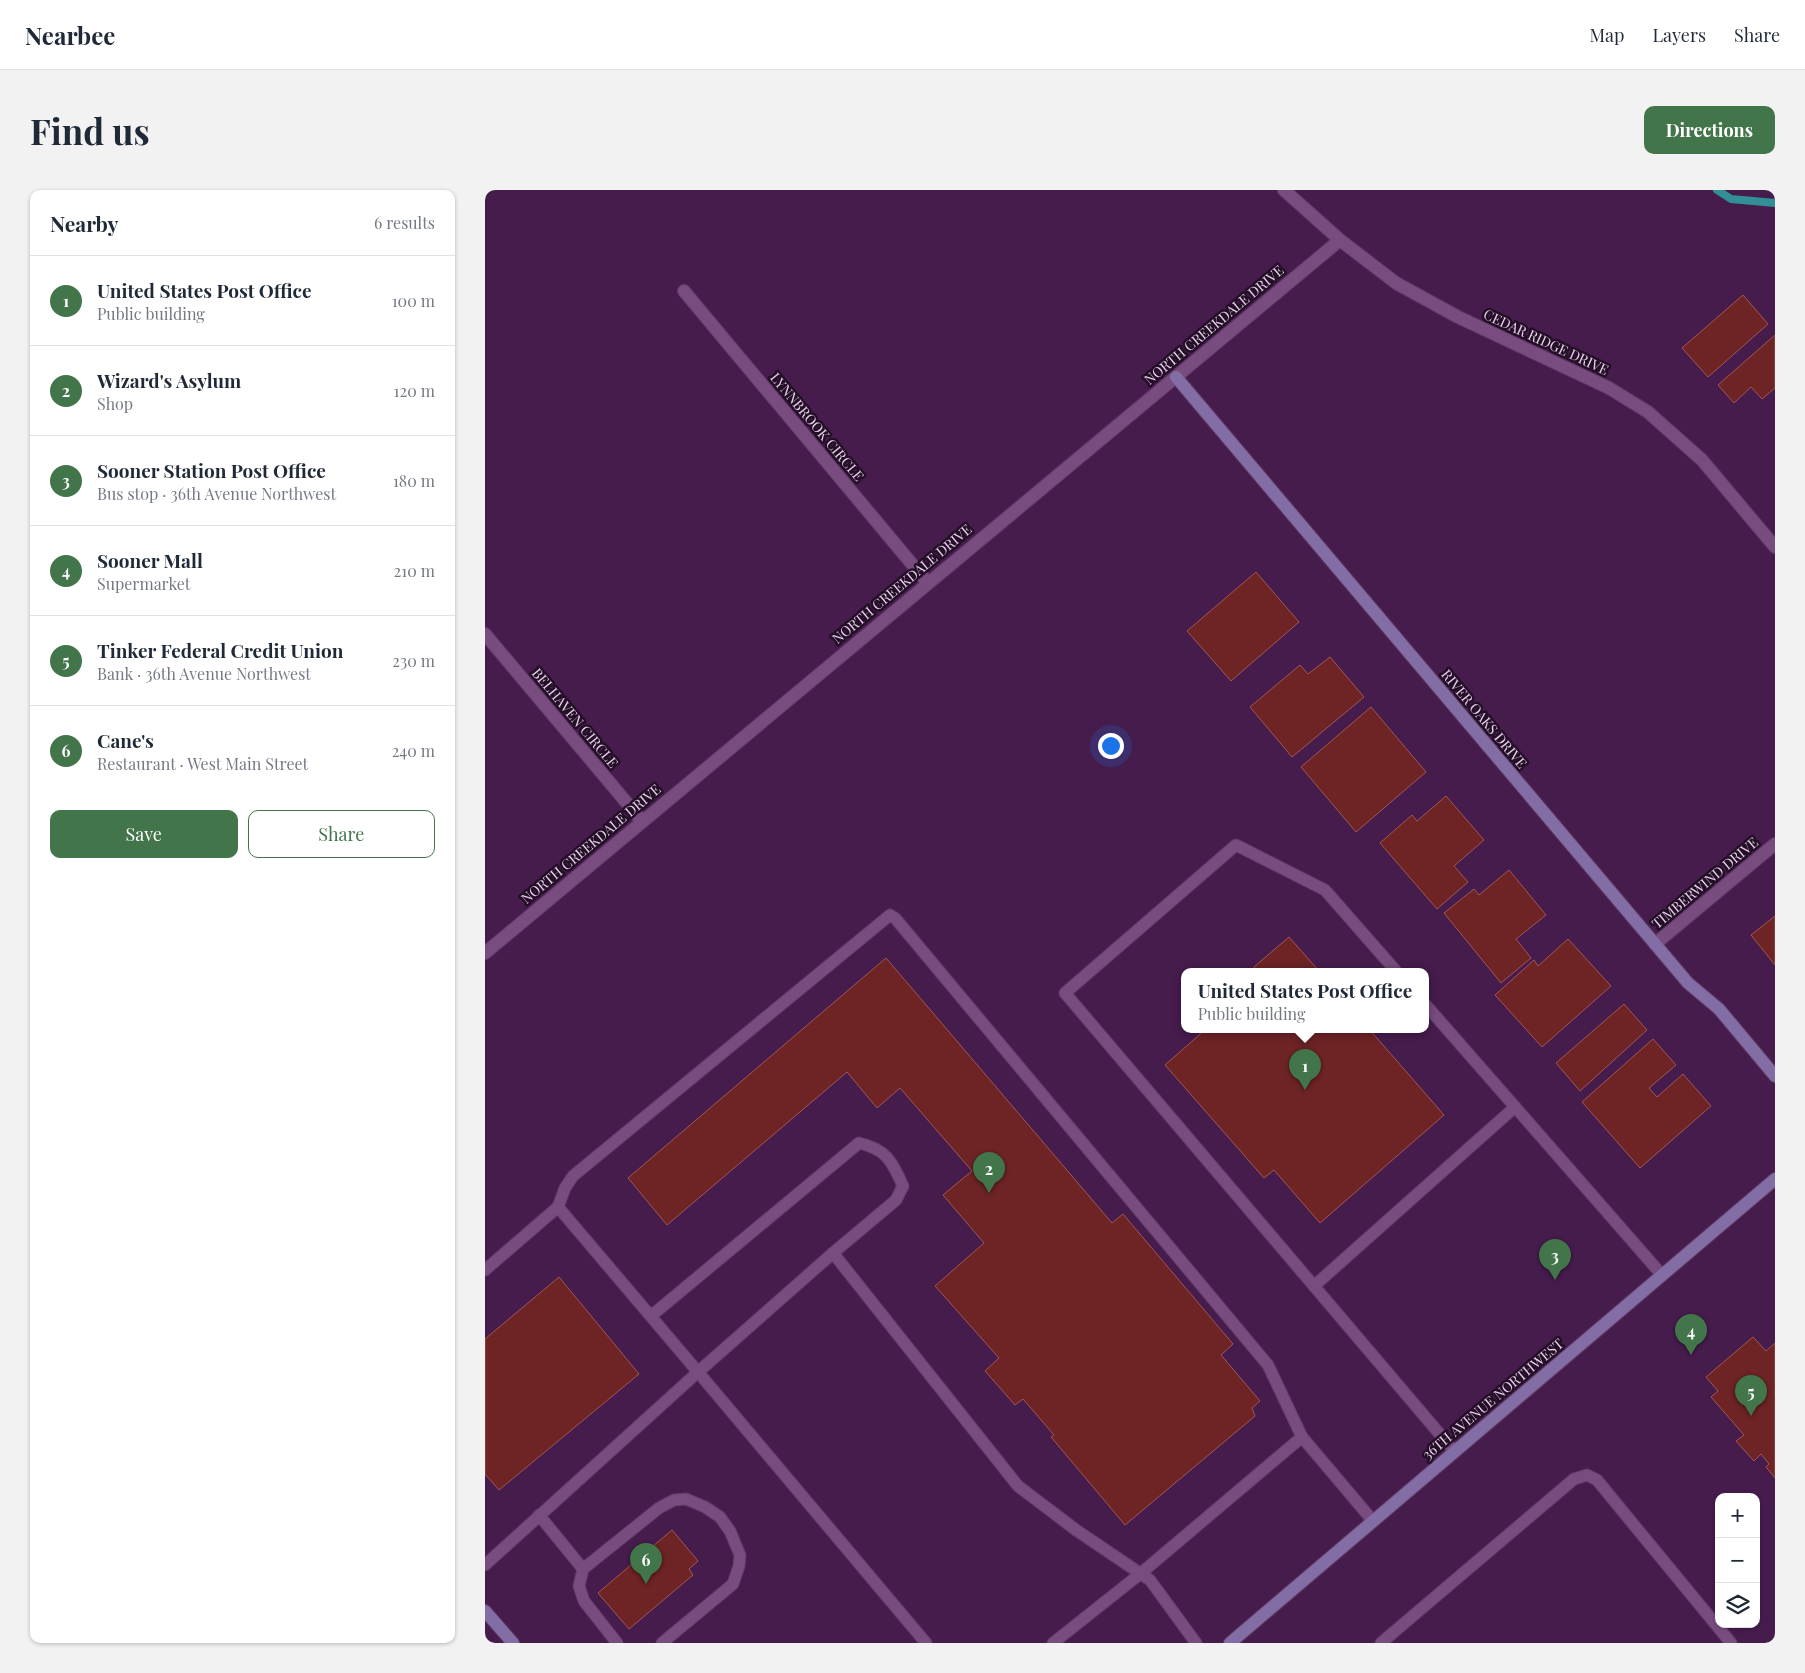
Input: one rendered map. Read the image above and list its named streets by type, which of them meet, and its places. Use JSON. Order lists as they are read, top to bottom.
{
  "streets": {
    "street": [
      "NORTH CREEKDALE DRIVE",
      "CEDAR RIDGE DRIVE",
      "LYNNBROOK CIRCLE",
      "BELHAVEN CIRCLE",
      "RIVER OAKS DRIVE",
      "TIMBERWIND DRIVE",
      "36TH AVENUE NORTHWEST"
    ]
  },
  "crossings": [
    ["NORTH CREEKDALE DRIVE", "CEDAR RIDGE DRIVE"],
    ["NORTH CREEKDALE DRIVE", "LYNNBROOK CIRCLE"],
    ["NORTH CREEKDALE DRIVE", "BELHAVEN CIRCLE"],
    ["NORTH CREEKDALE DRIVE", "RIVER OAKS DRIVE"],
    ["RIVER OAKS DRIVE", "TIMBERWIND DRIVE"]
  ],
  "page": {
    "header": "Nearbee",
    "nav": ["Map", "Layers", "Share"],
    "buttons": [
      "Directions",
      ["Save", "Share"]
    ],
    "title": "Find us",
    "heading": ["Nearby", "6 results"],
    "list": [
      {
        "mark": "1",
        "name": "United States Post Office",
        "note": "Public building",
        "value": "100 m"
      },
      {
        "mark": "2",
        "name": "Wizard's Asylum",
        "note": "Shop",
        "value": "120 m"
      },
      {
        "mark": "3",
        "name": "Sooner Station Post Office",
        "note": "Bus stop · 36th Avenue Northwest",
        "value": "180 m"
      },
      {
        "mark": "4",
        "name": "Sooner Mall",
        "note": "Supermarket",
        "value": "210 m"
      },
      {
        "mark": "5",
        "name": "Tinker Federal Credit Union",
        "note": "Bank · 36th Avenue Northwest",
        "value": "230 m"
      },
      {
        "mark": "6",
        "name": "Cane's",
        "note": "Restaurant · West Main Street",
        "value": "240 m"
      }
    ],
    "popup": ["United States Post Office", "Public building"],
    "pins": [
      "1",
      "2",
      "3",
      "4",
      "5",
      "6"
    ],
    "map_buttons": ["+", "−"]
  }
}
